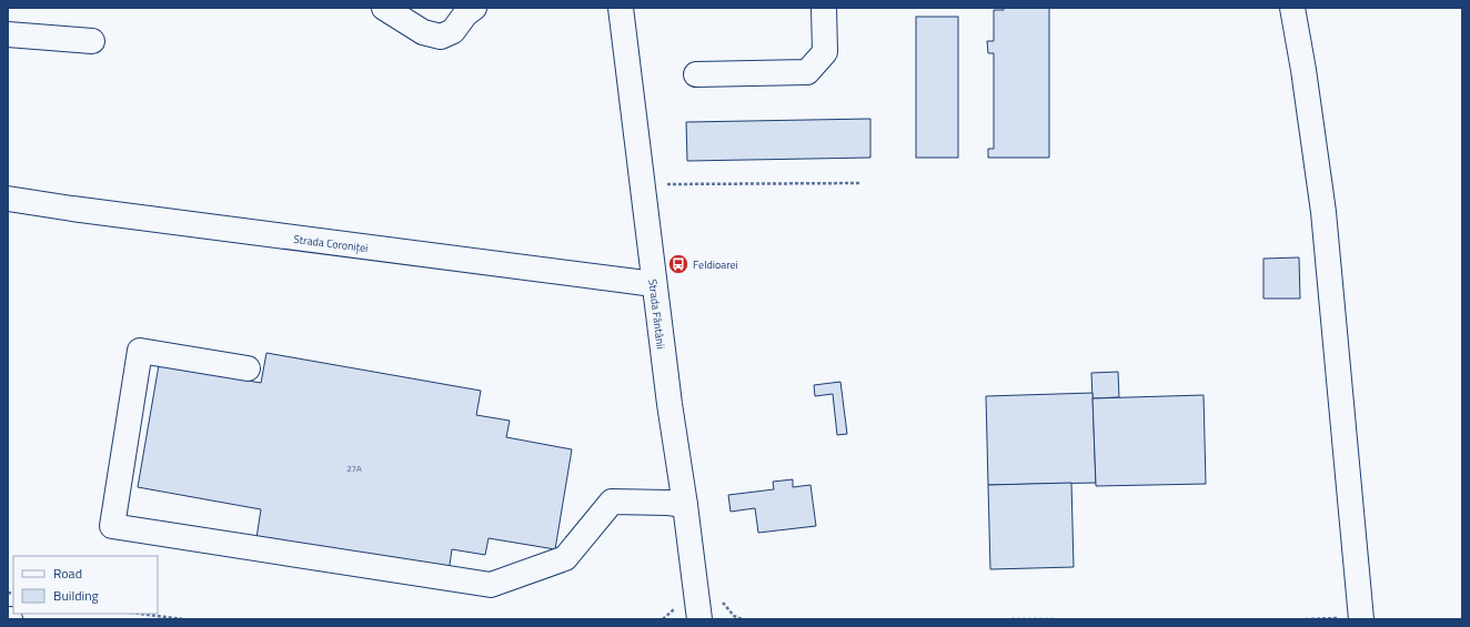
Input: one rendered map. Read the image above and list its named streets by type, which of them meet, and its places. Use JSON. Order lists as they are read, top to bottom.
{
  "streets": {
    "street": ["Strada Coroniței", "Strada Fântânii"]
  },
  "crossings": [
    ["Strada Coroniței", "Strada Fântânii"]
  ],
  "places": {
    "bus stop": ["Feldioarei"]
  },
  "house_numbers": ["27A"],
  "legend": ["Road", "Building"]
}
